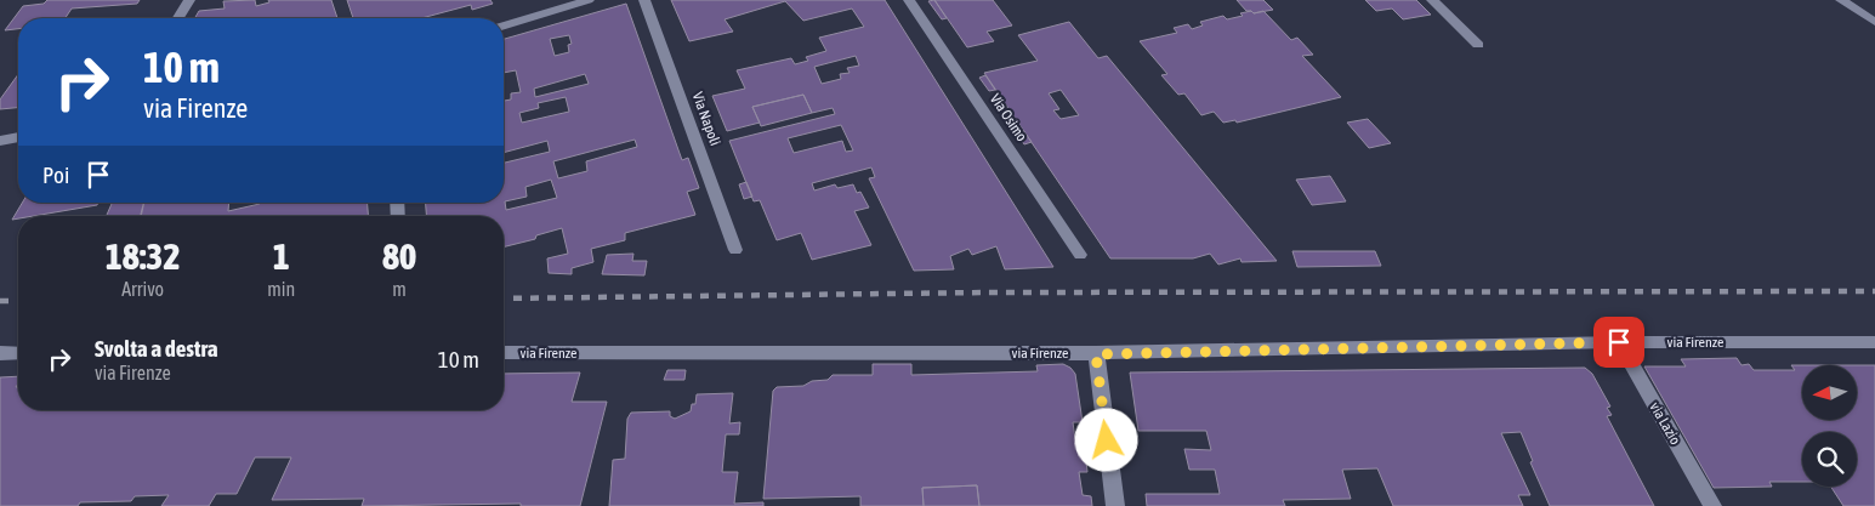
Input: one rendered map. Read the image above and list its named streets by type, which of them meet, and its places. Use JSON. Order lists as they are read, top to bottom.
{
  "streets": {
    "street": [
      "Via Osimo",
      "Via Napoli",
      "via Firenze",
      "via Lazio"
    ]
  },
  "crossings": [
    ["via Firenze", "via Lazio"]
  ],
  "north": "left",
  "page": {
    "turn": ["10 m", "via Firenze"],
    "then": "Poi",
    "eta": [
      "18:32",
      "Arrivo",
      "1",
      "min",
      "80",
      "m"
    ],
    "list": [
      {
        "name": "Svolta a destra",
        "note": "via Firenze",
        "value": "10 m"
      }
    ]
  }
}
